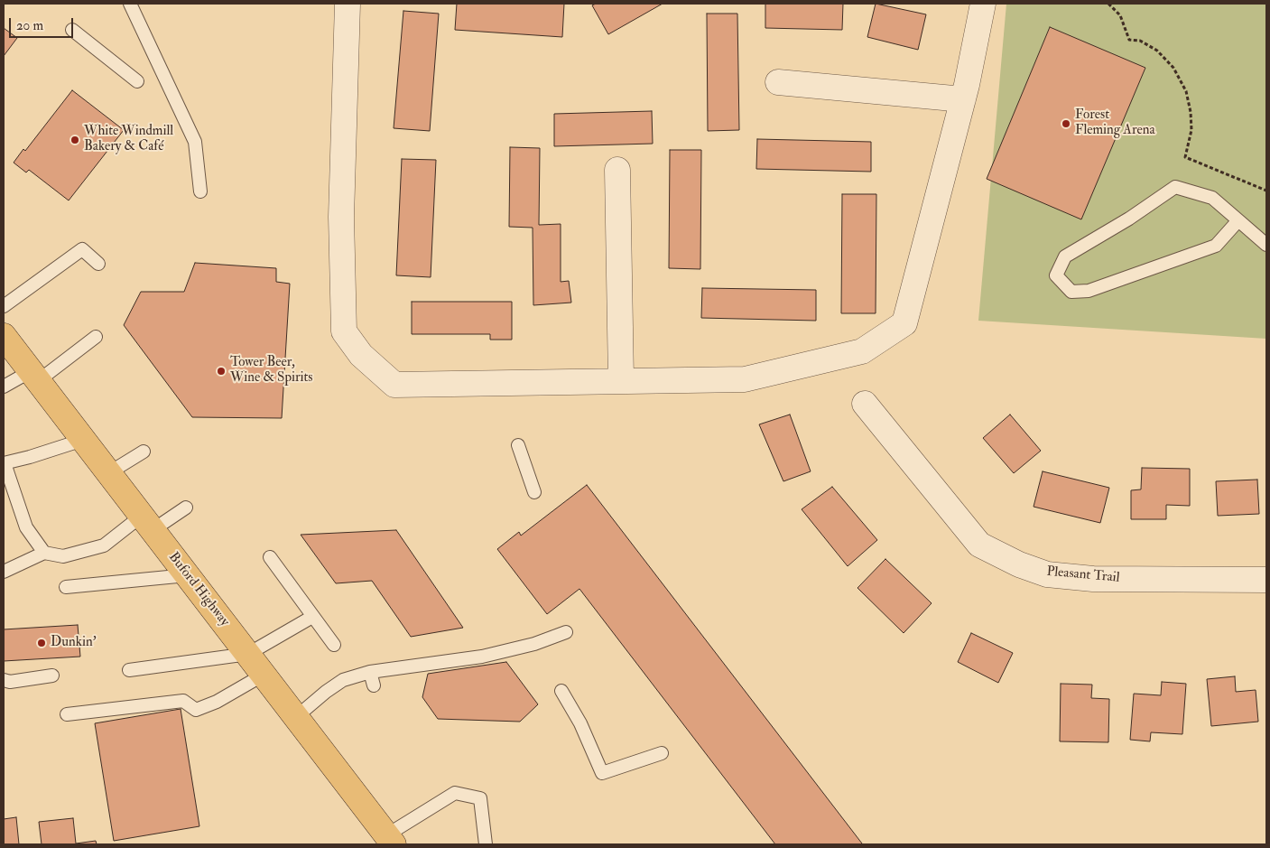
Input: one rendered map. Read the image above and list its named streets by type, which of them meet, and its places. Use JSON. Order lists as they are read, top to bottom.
{
  "streets": {
    "main road": ["Buford Highway"],
    "street": ["Pleasant Trail"]
  },
  "places": [
    "Forest Fleming Arena",
    "White Windmill Bakery & Café",
    "Tower Beer, Wine & Spirits",
    "Dunkin'"
  ],
  "scale_bar": "20 m"
}
